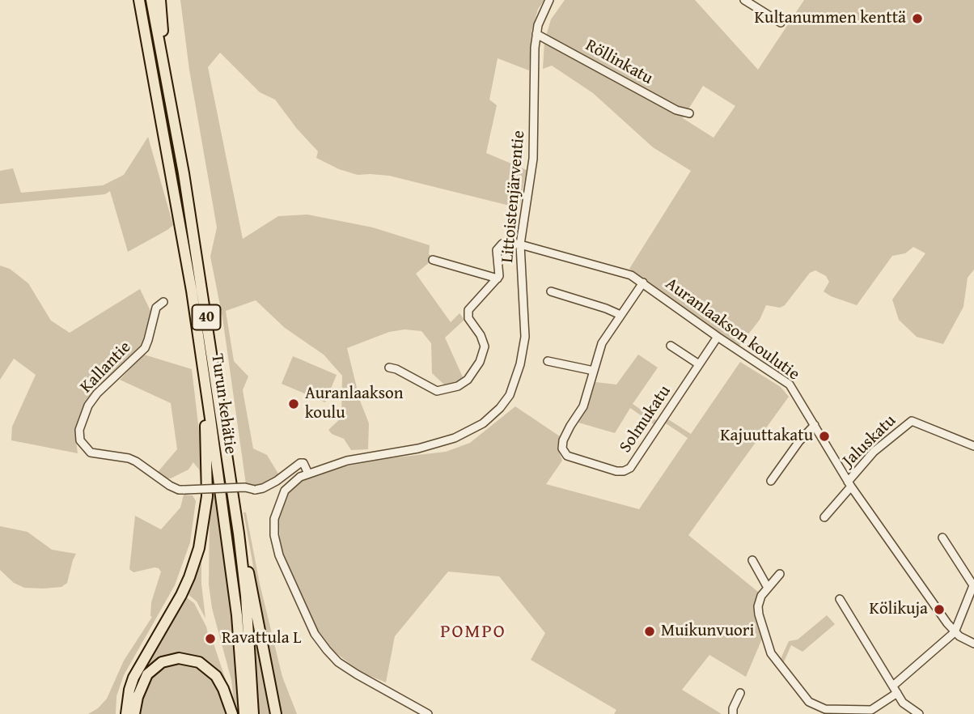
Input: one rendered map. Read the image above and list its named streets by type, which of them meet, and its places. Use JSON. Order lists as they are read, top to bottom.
{
  "streets": {
    "highway": ["40", "Turun kehätie"],
    "street": [
      "Röllinkatu",
      "Littoistenjärventie",
      "Auranlaakson koulutie",
      "Kallantie",
      "Solmukatu",
      "Jaluskatu"
    ]
  },
  "crossings": [
    ["Röllinkatu", "Littoistenjärventie"],
    ["Littoistenjärventie", "Auranlaakson koulutie"],
    ["Littoistenjärventie", "Kallantie"],
    ["Auranlaakson koulutie", "Solmukatu"],
    ["Auranlaakson koulutie", "Jaluskatu"]
  ],
  "districts": ["POMPO"],
  "places": [
    "Kultanummen kenttä",
    "Auranlaakson koulu",
    "Kajuuttakatu",
    "Kölikuja",
    "Muikunvuori",
    "Ravattula L"
  ]
}
